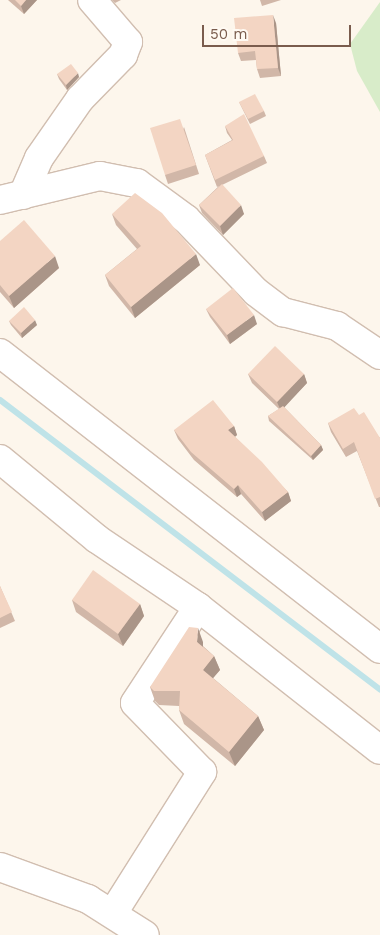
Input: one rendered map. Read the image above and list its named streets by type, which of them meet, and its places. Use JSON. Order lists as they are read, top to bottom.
{
  "scale_bar": "50 m"
}
